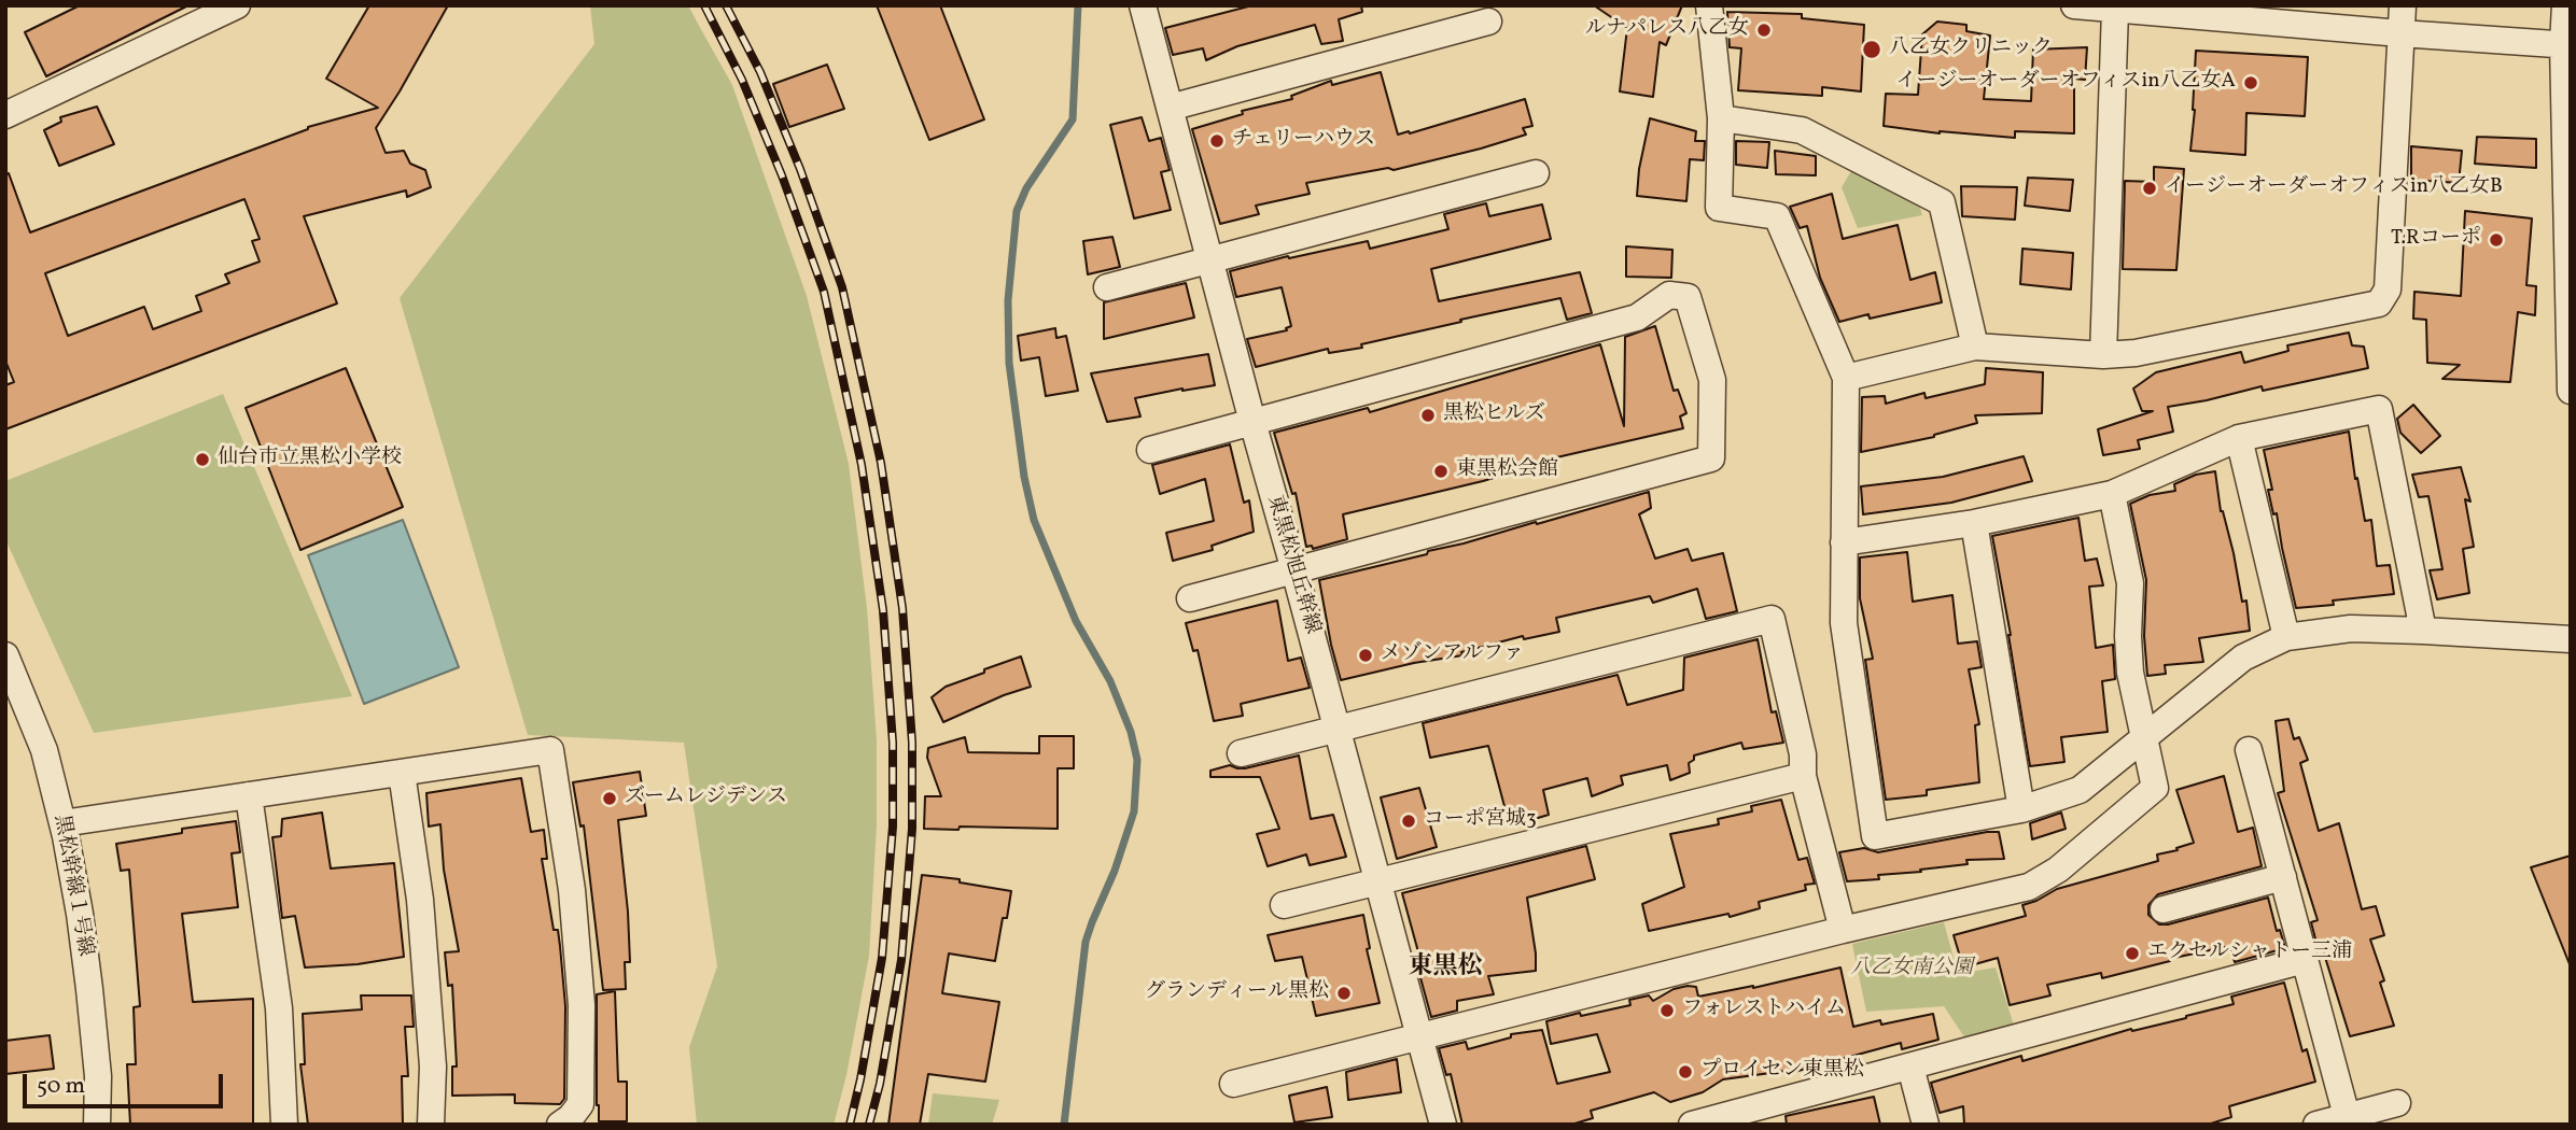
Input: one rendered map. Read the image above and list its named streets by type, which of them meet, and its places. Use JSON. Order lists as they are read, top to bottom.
{
  "streets": {
    "street": ["東黒松旭丘幹線", "黒松幹線１号線"]
  },
  "districts": ["東黒松"],
  "parks": ["八乙女南公園"],
  "places": [
    "ルナパレス八乙女",
    "八乙女クリニック",
    "イージーオーダーオフィスin八乙女A",
    "チェリーハウス",
    "イージーオーダーオフィスin八乙女B",
    "T.Rコーポ",
    "黒松ヒルズ",
    "仙台市立黒松小学校",
    "東黒松会館",
    "メゾンアルファ",
    "ズームレジデンス",
    "コーポ宮城3",
    "エクセルシャトー三浦",
    "グランディール黒松",
    "フォレストハイム",
    "プロイセン東黒松"
  ],
  "scale_bar": "50 m"
}
